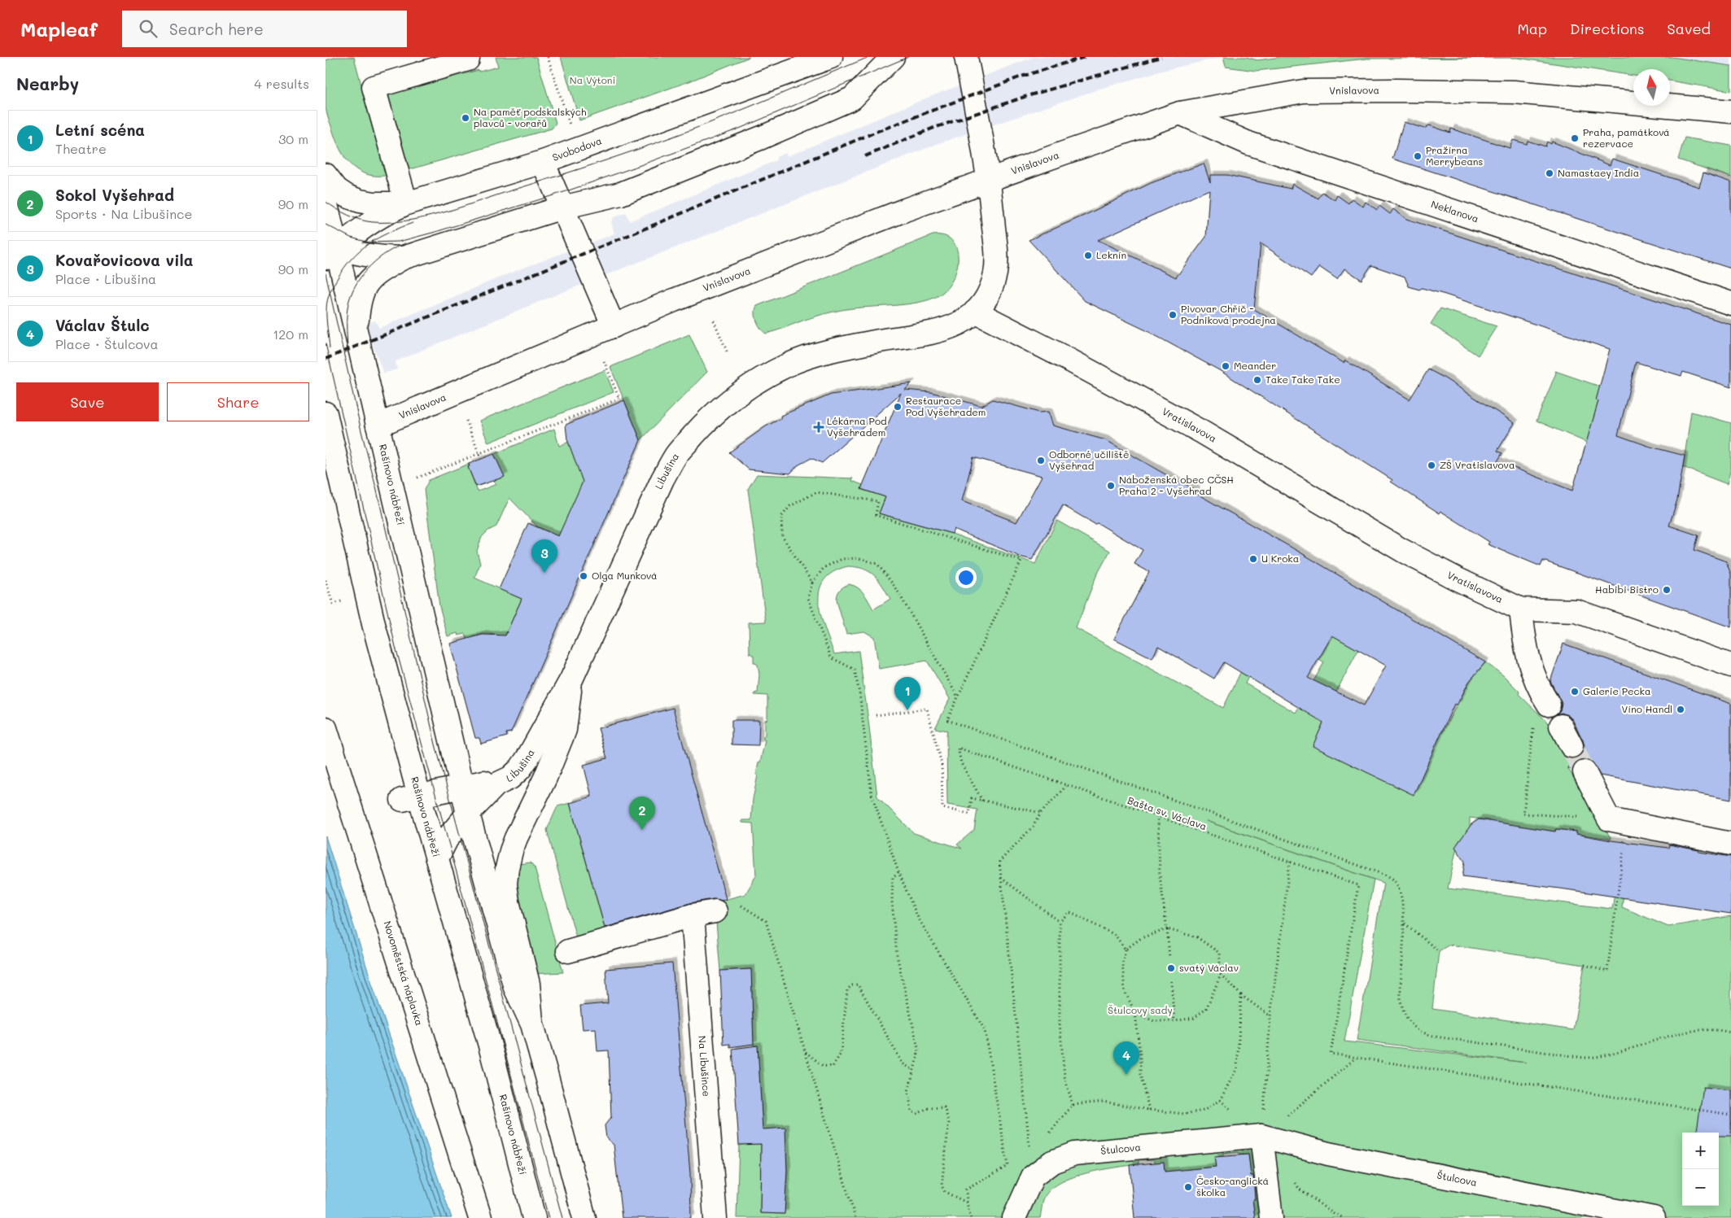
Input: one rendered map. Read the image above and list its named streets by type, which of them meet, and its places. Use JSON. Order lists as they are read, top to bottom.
{
  "streets": {
    "street": [
      "Vnislavova",
      "Svobodova",
      "Neklanova",
      "Vratislavova",
      "Libušina",
      "Rašínovo nábřeží",
      "Novoměstská náplavka",
      "Na Libušince",
      "Štulcova"
    ],
    "path": ["Bašta sv. Václava"]
  },
  "crossings": [
    ["Vnislavova", "Neklanova"],
    ["Vnislavova", "Rašínovo nábřeží"],
    ["Vratislavova", "Libušina"],
    ["Libušina", "Rašínovo nábřeží"]
  ],
  "parks": ["Na Výtoni", "Štulcovy sady"],
  "places": {
    "other": [
      "Na paměť podskalských plavců - vorařů",
      "Praha, památková rezervace",
      "Pražírna Merrybeans",
      "Namastaey India",
      "Leknín",
      "Pivovar Chříč - Podniková prodejna",
      "Meander",
      "Take Take Take",
      "Restaurace Pod Vyšehradem",
      "Odborné učiliště Vyšehrad",
      "ZŠ Vratislavova",
      "Náboženská obec CČSH Praha 2 - Vyšehrad",
      "U Kroka",
      "Olga Munková",
      "Habibi Bistro",
      "Galerie Pecka",
      "Víno Handl",
      "svatý Václav",
      "Česko-anglická školka"
    ],
    "health": ["Lékárna Pod Vyšehradem"]
  },
  "north": "top",
  "page": {
    "header": "Mapleaf",
    "search": "Search here",
    "nav": ["Map", "Directions", "Saved"],
    "heading": ["Nearby", "4 results"],
    "list": [
      {
        "mark": "1",
        "name": "Letní scéna",
        "note": "Theatre",
        "value": "30 m"
      },
      {
        "mark": "2",
        "name": "Sokol Vyšehrad",
        "note": "Sports · Na Libušince",
        "value": "90 m"
      },
      {
        "mark": "3",
        "name": "Kovařovicova vila",
        "note": "Place · Libušina",
        "value": "90 m"
      },
      {
        "mark": "4",
        "name": "Václav Štulc",
        "note": "Place · Štulcova",
        "value": "120 m"
      }
    ],
    "buttons": ["Save", "Share"],
    "pins": [
      "3",
      "1",
      "2",
      "4"
    ],
    "map_buttons": ["+", "−"]
  }
}
